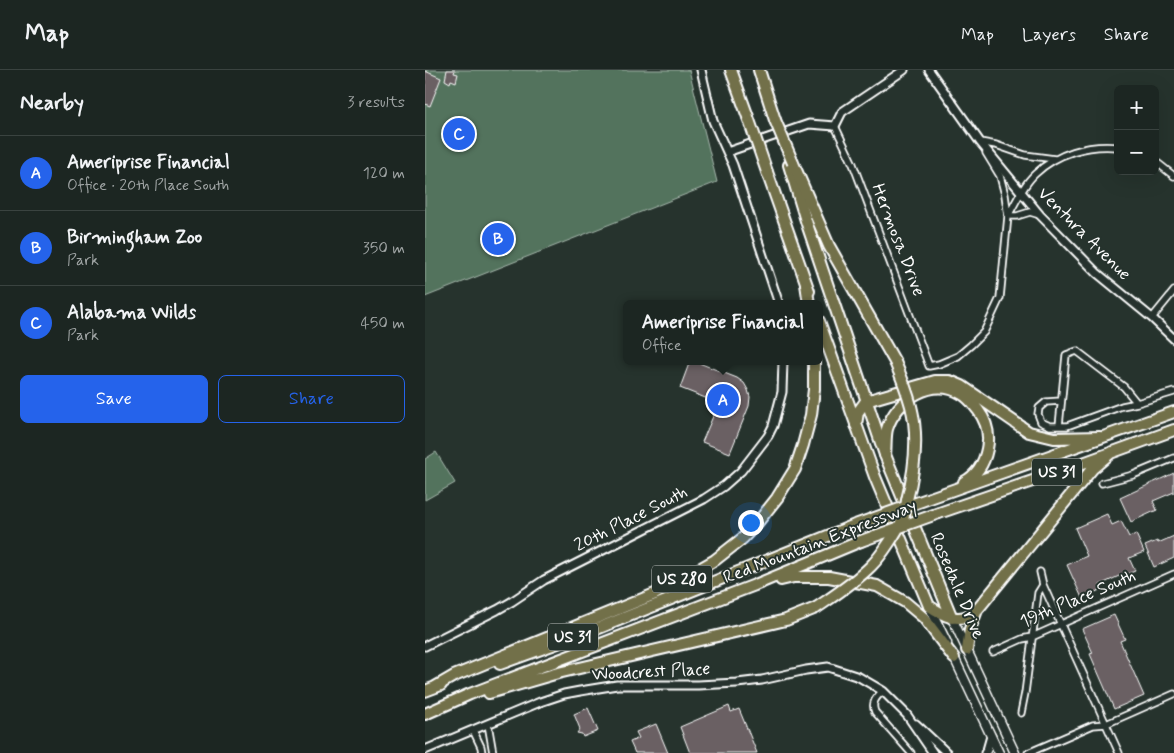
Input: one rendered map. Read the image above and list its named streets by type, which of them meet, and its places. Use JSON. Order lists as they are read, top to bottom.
{
  "streets": {
    "highway": [
      "US 31",
      "Red Mountain Expressway",
      "US 280",
      "Rosedale Drive"
    ],
    "street": [
      "Ventura Avenue",
      "Hermosa Drive",
      "20th Place South",
      "19th Place South",
      "Woodcrest Place"
    ]
  },
  "crossings": [
    ["Red Mountain Expressway", "US 280"]
  ],
  "page": {
    "header": "Map",
    "nav": ["Map", "Layers", "Share"],
    "heading": ["Nearby", "3 results"],
    "map_buttons": ["+", "−"],
    "pins": ["C", "B", "A"],
    "list": [
      {
        "mark": "A",
        "name": "Ameriprise Financial",
        "note": "Office · 20th Place South",
        "value": "120 m"
      },
      {
        "mark": "B",
        "name": "Birmingham Zoo",
        "note": "Park",
        "value": "350 m"
      },
      {
        "mark": "C",
        "name": "Alabama Wilds",
        "note": "Park",
        "value": "450 m"
      }
    ],
    "popup": ["Ameriprise Financial", "Office"],
    "buttons": ["Save", "Share"]
  }
}
